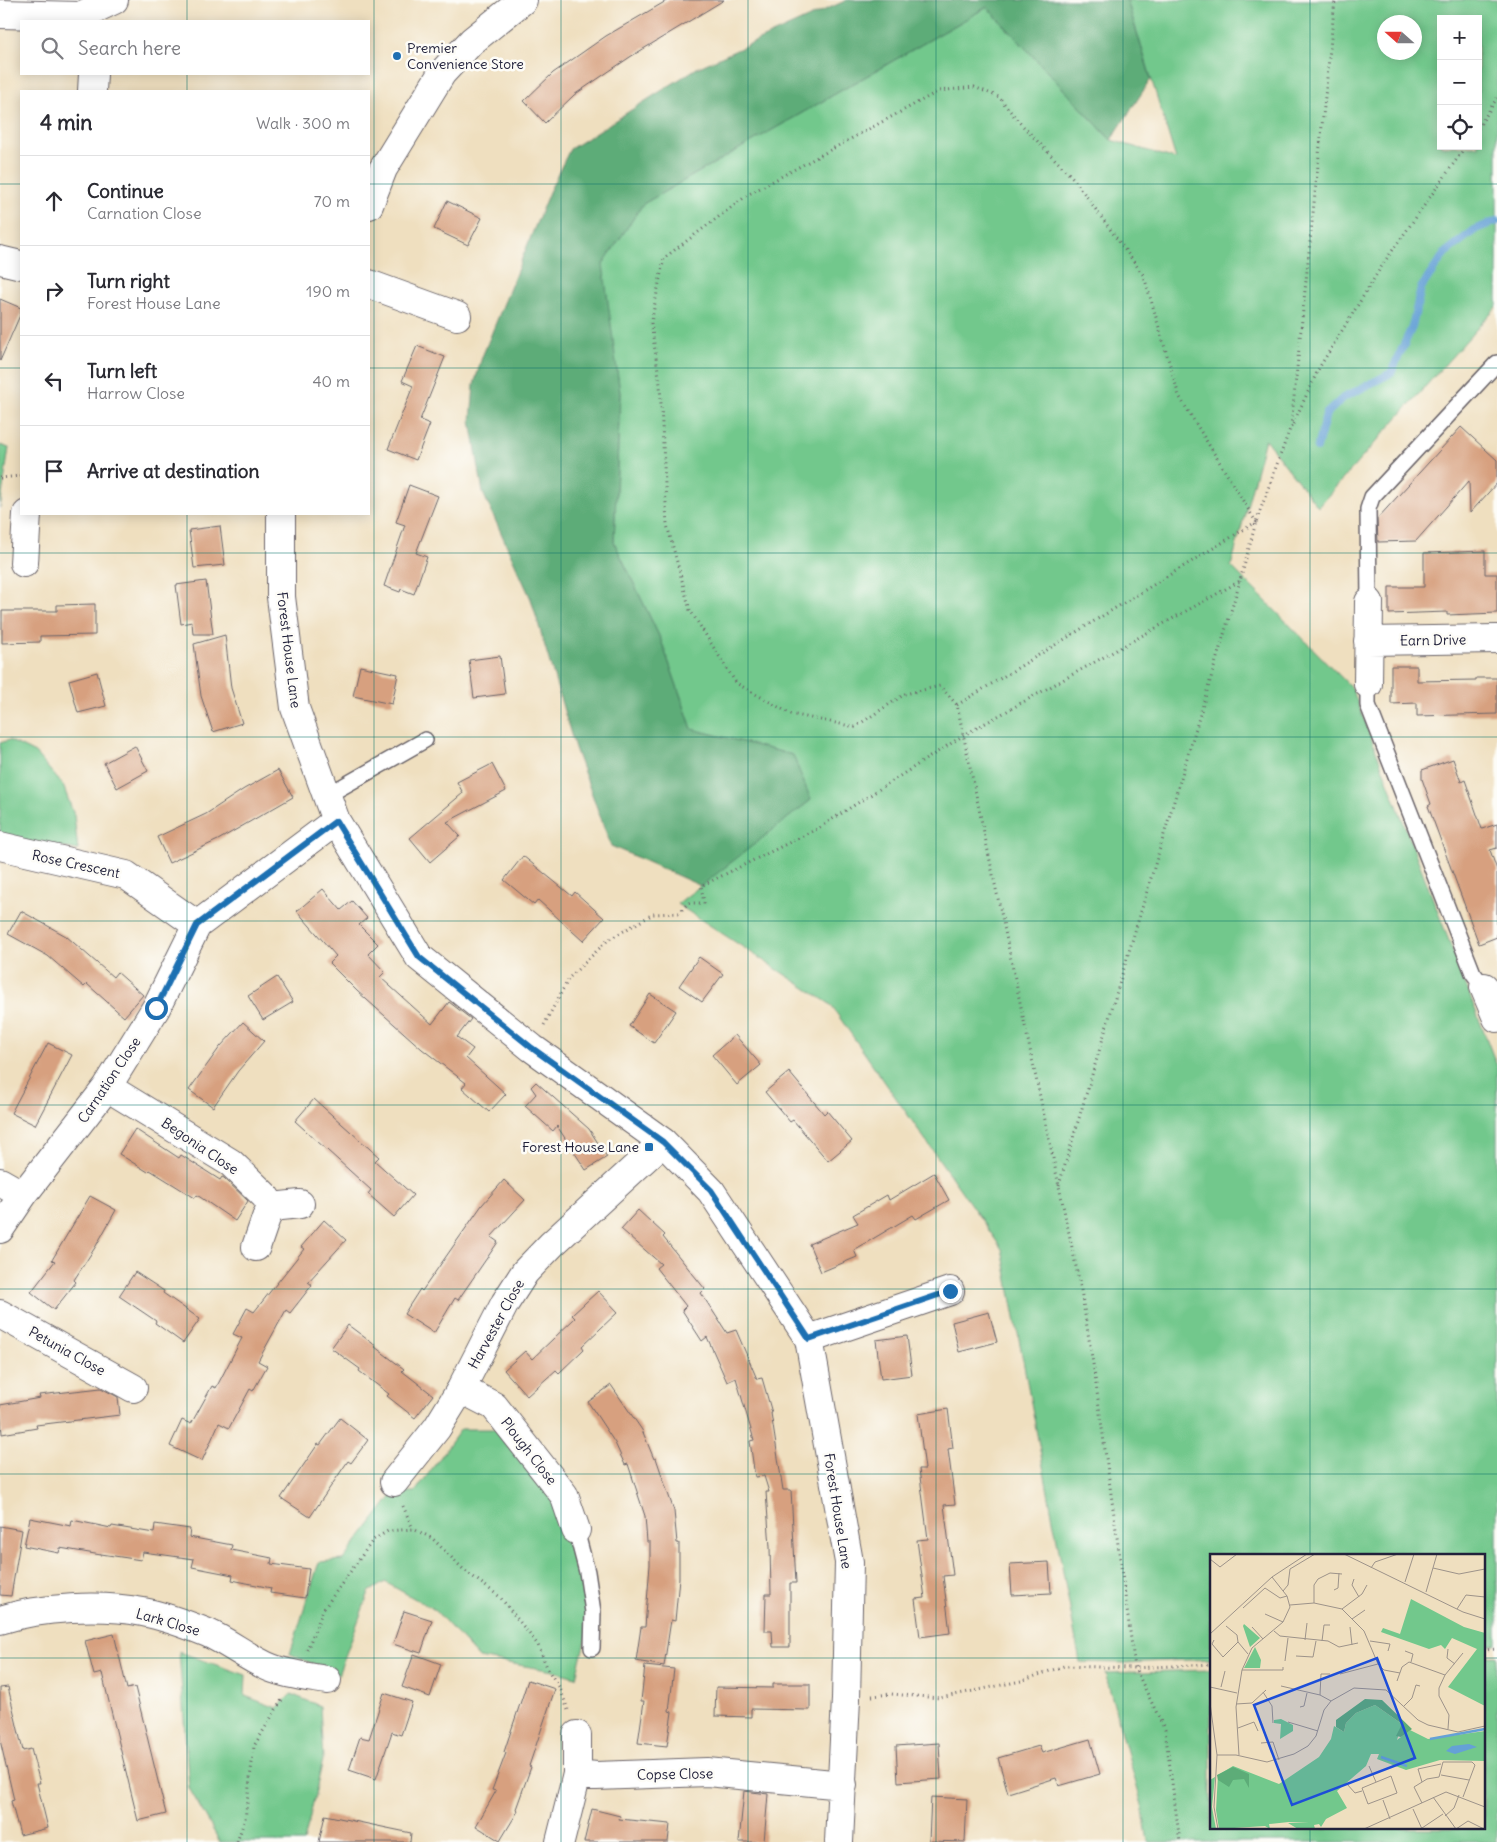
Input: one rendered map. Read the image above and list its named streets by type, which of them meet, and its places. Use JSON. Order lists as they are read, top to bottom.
{
  "streets": {
    "street": [
      "Earn Drive",
      "Forest House Lane",
      "Rose Crescent",
      "Carnation Close",
      "Begonia Close",
      "Harvester Close",
      "Petunia Close",
      "Plough Close",
      "Lark Close",
      "Copse Close"
    ]
  },
  "crossings": [
    ["Forest House Lane", "Carnation Close"],
    ["Forest House Lane", "Harvester Close"],
    ["Forest House Lane", "Copse Close"],
    ["Rose Crescent", "Carnation Close"],
    ["Carnation Close", "Begonia Close"],
    ["Harvester Close", "Plough Close"]
  ],
  "places": {
    "other": ["Premier Convenience Store"],
    "transit": ["Forest House Lane"]
  },
  "north": "left",
  "page": {
    "map_buttons": ["+", "−"],
    "search": "Search here",
    "heading": ["4 min", "Walk · 300 m"],
    "list": [
      ["Continue", "Carnation Close", "70 m"],
      ["Turn right", "Forest House Lane", "190 m"],
      ["Turn left", "Harrow Close", "40 m"],
      "Arrive at destination"
    ]
  }
}
